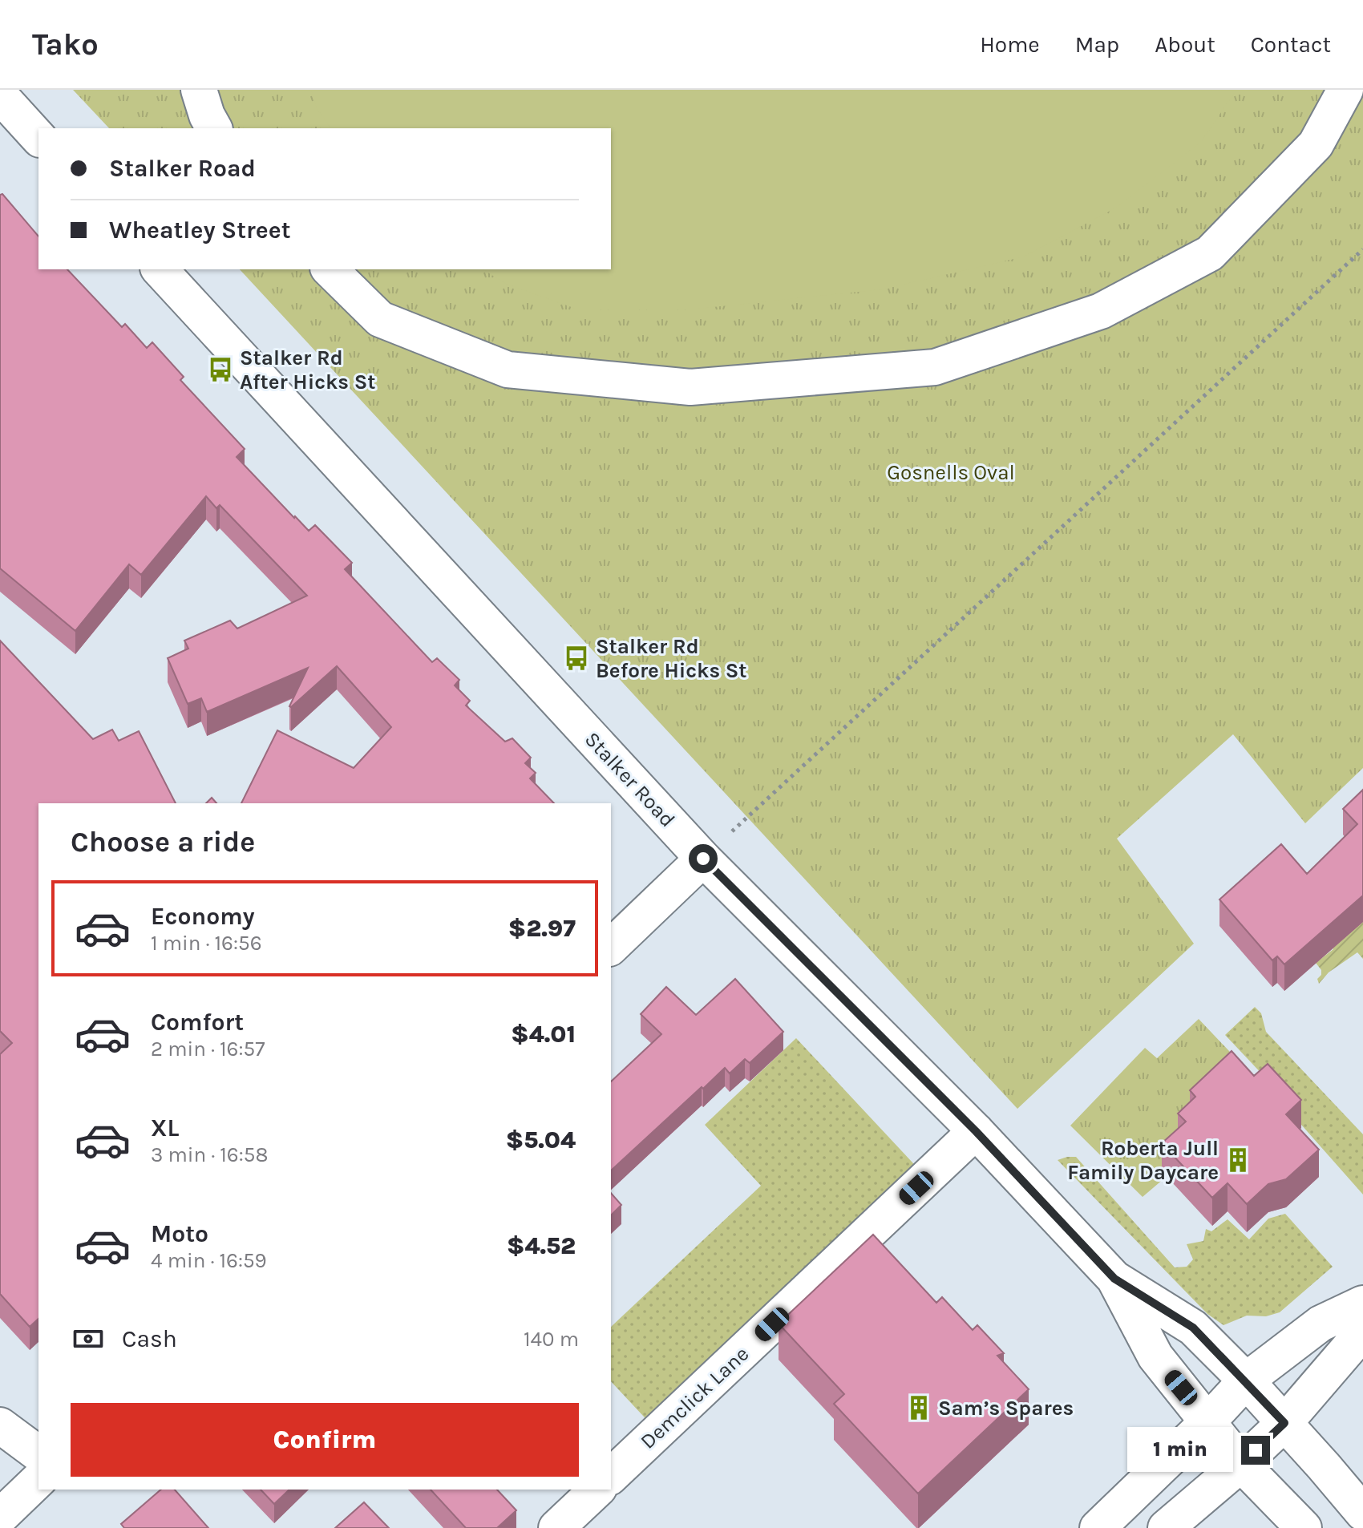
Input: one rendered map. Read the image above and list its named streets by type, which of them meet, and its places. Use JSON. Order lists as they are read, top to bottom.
{
  "streets": {
    "main road": ["Stalker Road", "Demclick Lane"]
  },
  "crossings": [
    ["Stalker Road", "Demclick Lane"]
  ],
  "parks": ["Gosnells Oval"],
  "places": {
    "bus stop": ["Stalker Rd After Hicks St", "Stalker Rd Before Hicks St"],
    "building": ["Roberta Jull Family Daycare", "Sam’s Spares"]
  },
  "page": {
    "header": "Tako",
    "nav": [
      "Home",
      "Map",
      "About",
      "Contact"
    ],
    "banner": ["Stalker Road", "Wheatley Street"],
    "heading": "Choose a ride",
    "list": [
      {
        "name": "Economy",
        "note": "1 min · 16:56",
        "value": "$2.97"
      },
      {
        "name": "Comfort",
        "note": "2 min · 16:57",
        "value": "$4.01"
      },
      {
        "name": "XL",
        "note": "3 min · 16:58",
        "value": "$5.04"
      },
      {
        "name": "Moto",
        "note": "4 min · 16:59",
        "value": "$4.52"
      }
    ],
    "pay": ["Cash", "140 m"],
    "buttons": "Confirm",
    "bubble": "1 min"
  }
}
